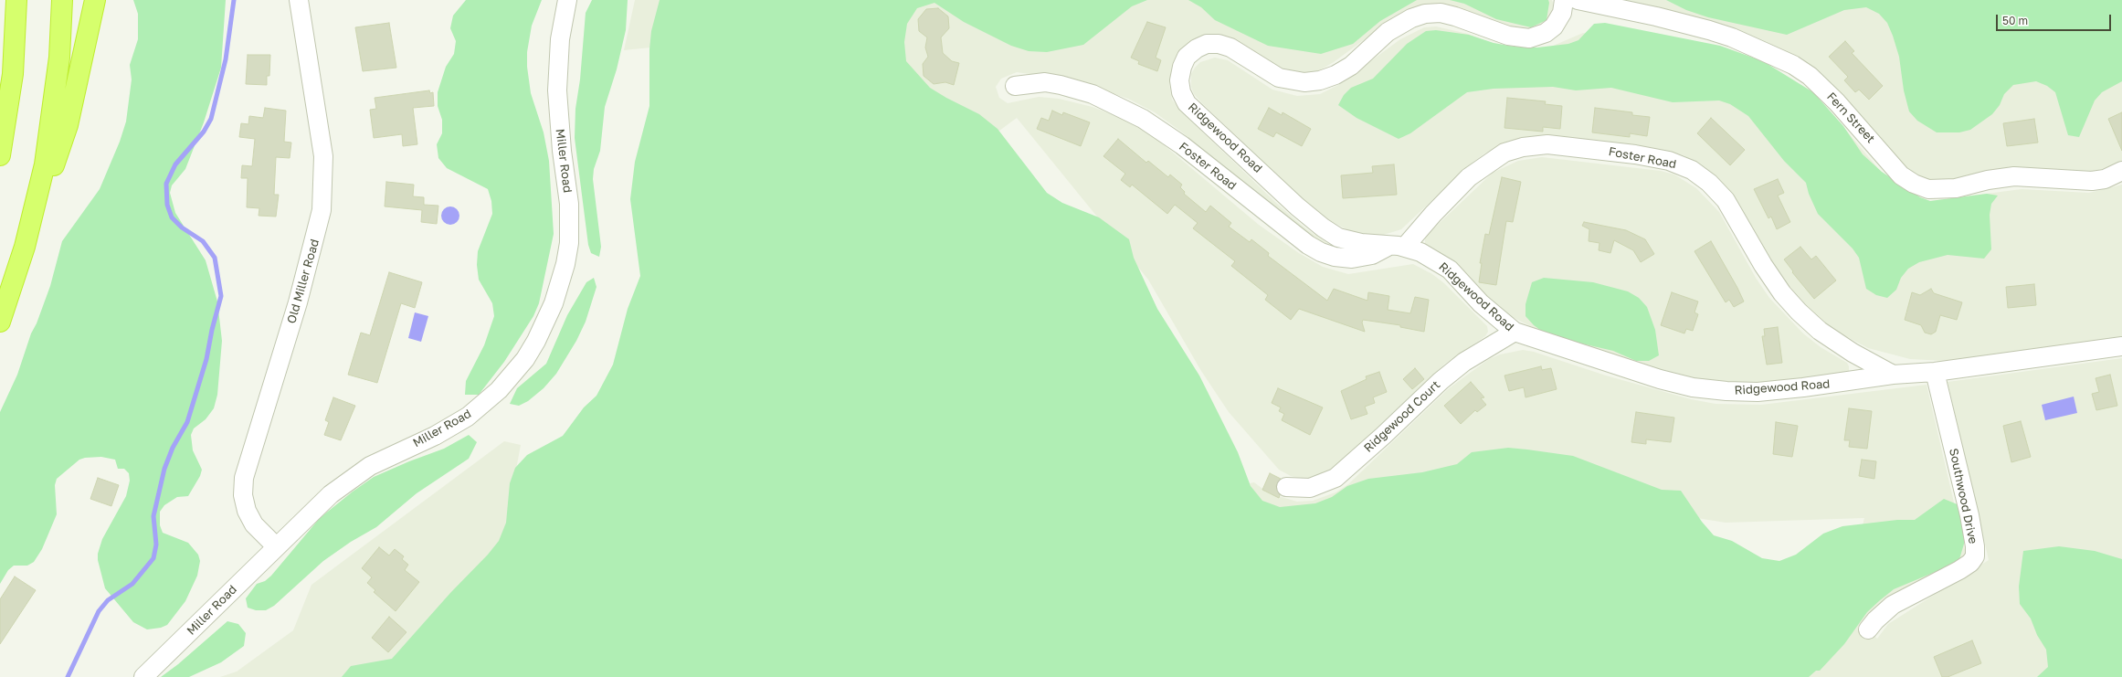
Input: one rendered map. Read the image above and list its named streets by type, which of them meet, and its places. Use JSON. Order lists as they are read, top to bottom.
{
  "streets": {
    "street": [
      "Fern Street",
      "Ridgewood Road",
      "Foster Road",
      "Miller Road",
      "Old Miller Road",
      "Ridgewood Court",
      "Southwood Drive"
    ]
  },
  "crossings": [
    ["Ridgewood Road", "Foster Road"],
    ["Ridgewood Road", "Ridgewood Court"],
    ["Ridgewood Road", "Southwood Drive"],
    ["Miller Road", "Old Miller Road"]
  ],
  "scale_bar": "50 m"
}
